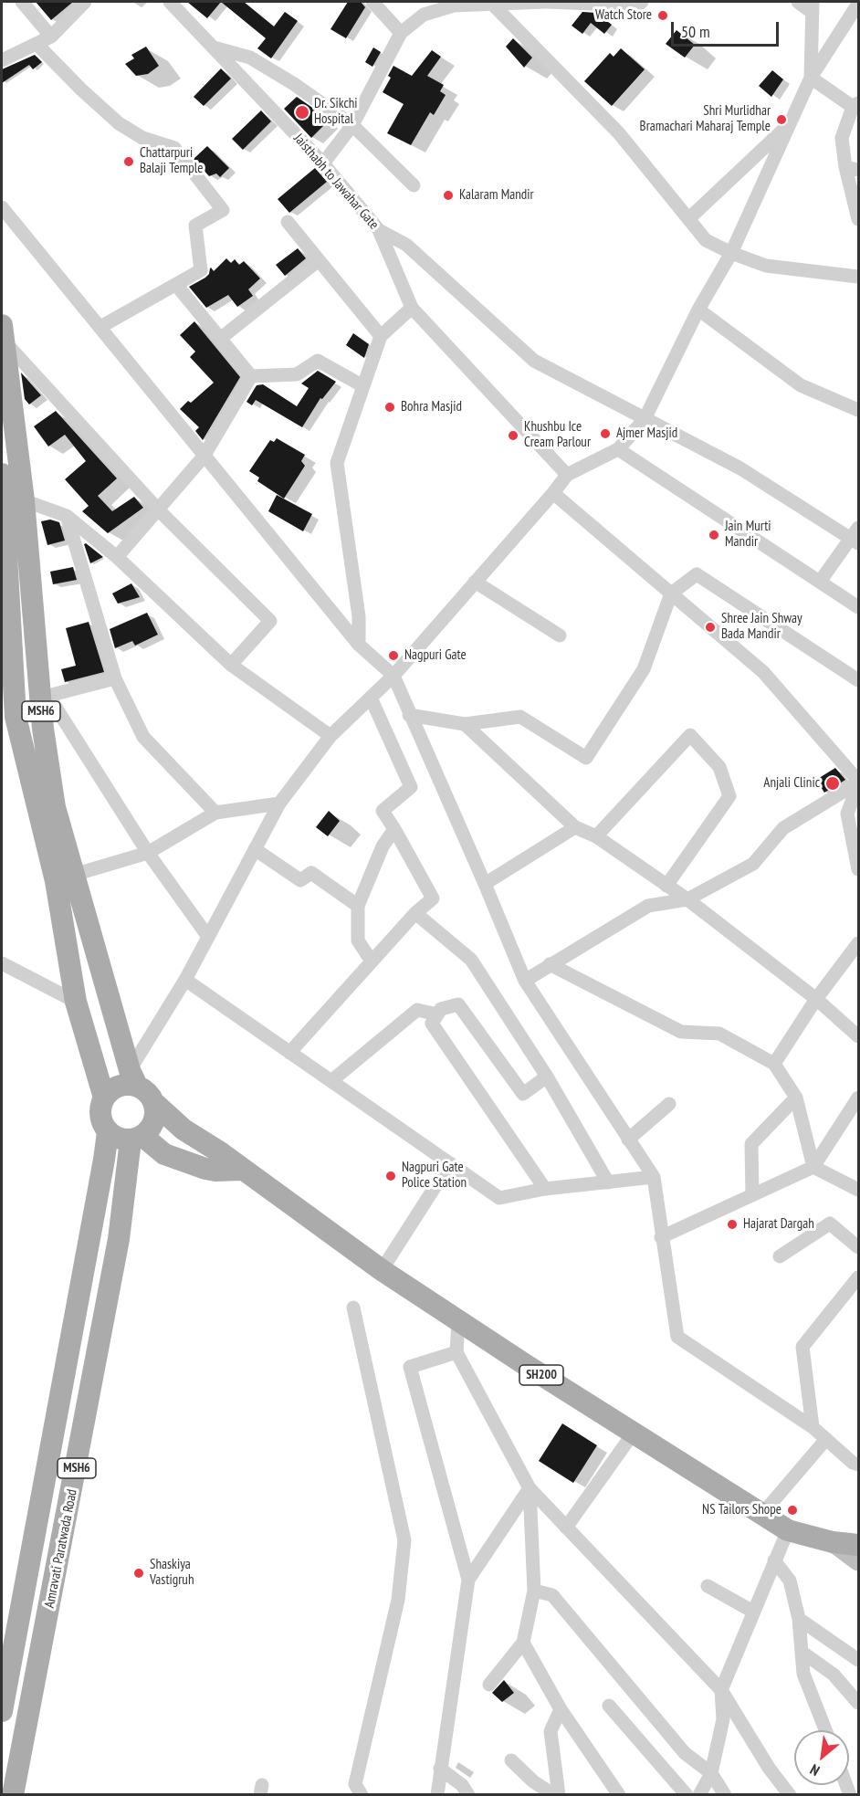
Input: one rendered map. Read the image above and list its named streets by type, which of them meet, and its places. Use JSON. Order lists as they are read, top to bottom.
{
  "streets": {
    "main road": ["MSH6", "SH200", "Amravati Paratwada Road"],
    "street": ["Jaisthabh to Jawahar Gate"]
  },
  "crossings": [
    ["MSH6", "SH200"],
    ["MSH6", "Amravati Paratwada Road"],
    ["SH200", "Amravati Paratwada Road"]
  ],
  "places": [
    "Watch Store",
    "Dr. Sikchi Hospital",
    "Shri Murlidhar Bramachari Maharaj Temple",
    "Chattarpuri Balaji Temple",
    "Kalaram Mandir",
    "Bohra Masjid",
    "Ajmer Masjid",
    "Khushbu Ice Cream Parlour",
    "Jain Murti Mandir",
    "Shree Jain Shway Bada Mandir",
    "Nagpuri Gate",
    "Anjali Clinic",
    "Nagpuri Gate Police Station",
    "Hajarat Dargah",
    "NS Tailors Shope",
    "Shaskiya Vastigruh"
  ],
  "scale_bar": "50 m",
  "north": "bottom left"
}
